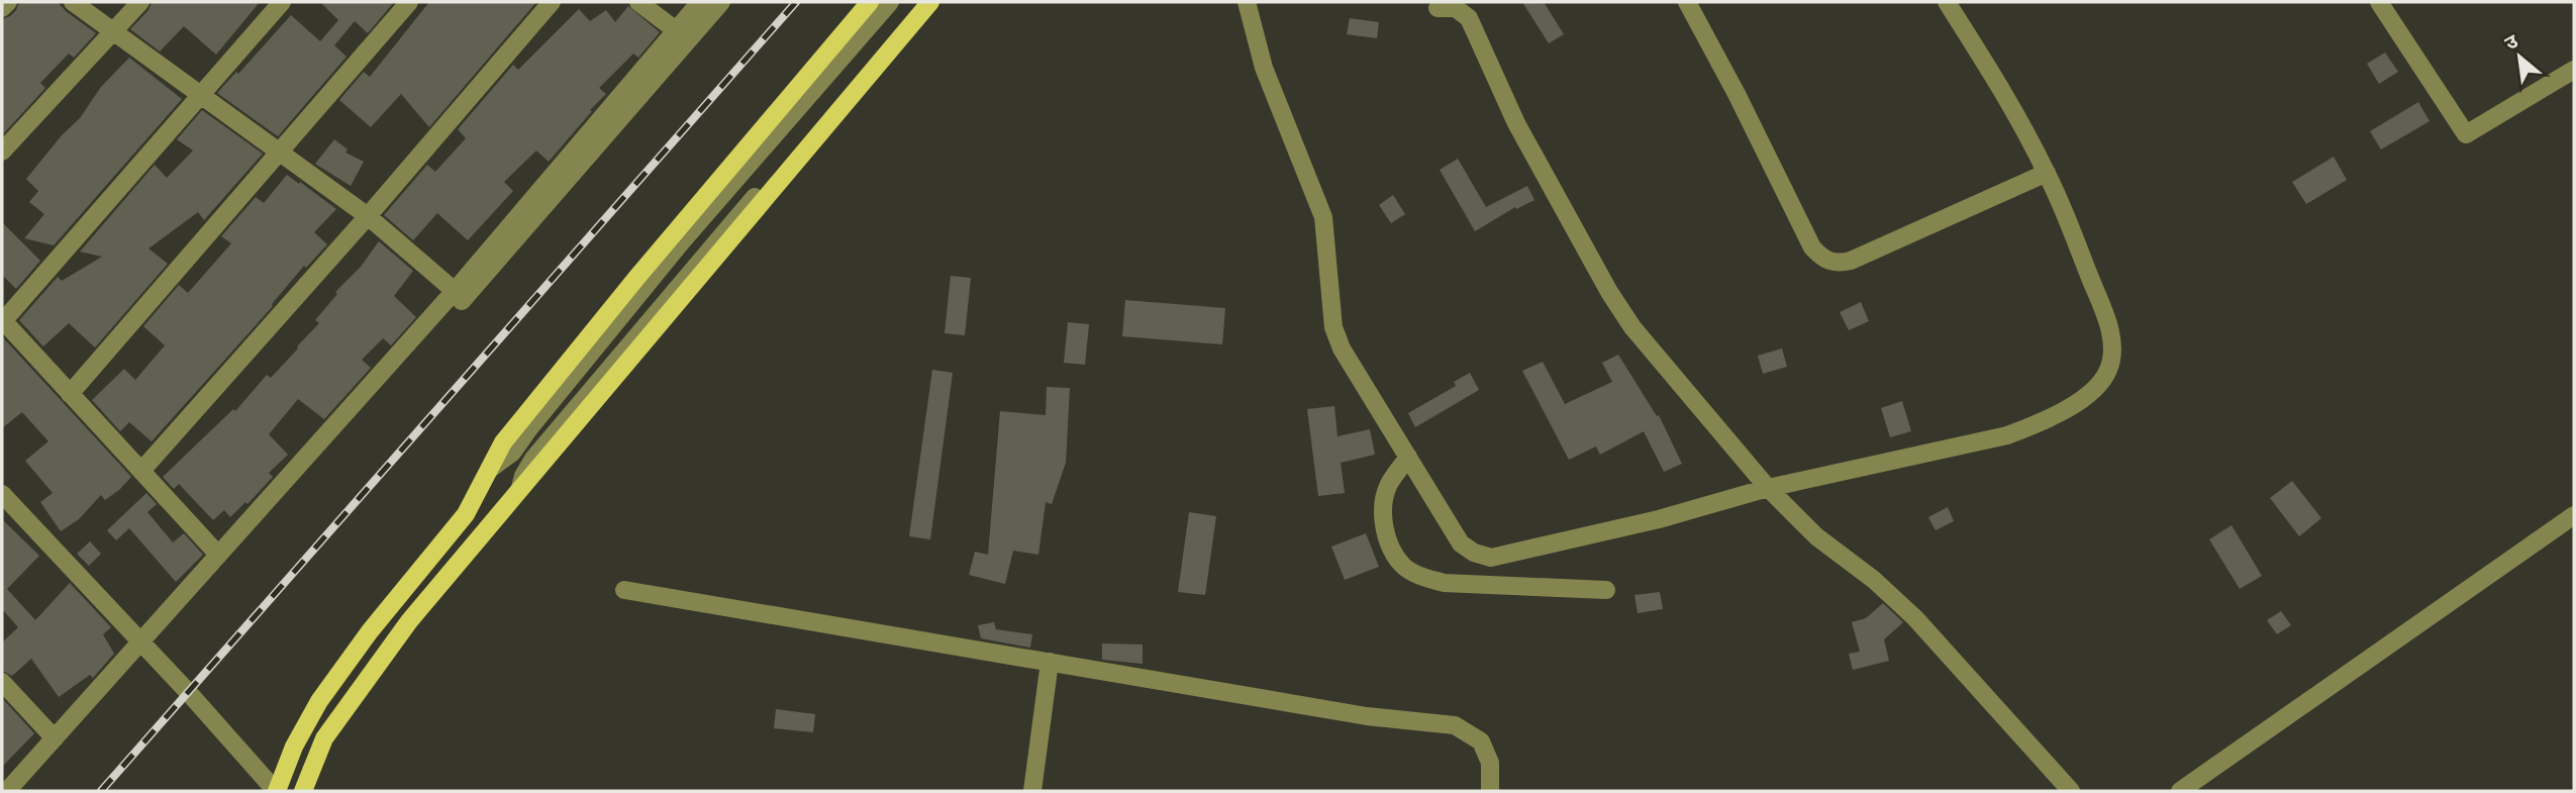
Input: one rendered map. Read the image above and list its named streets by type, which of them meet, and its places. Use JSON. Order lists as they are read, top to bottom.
{
  "north": "top left"
}
